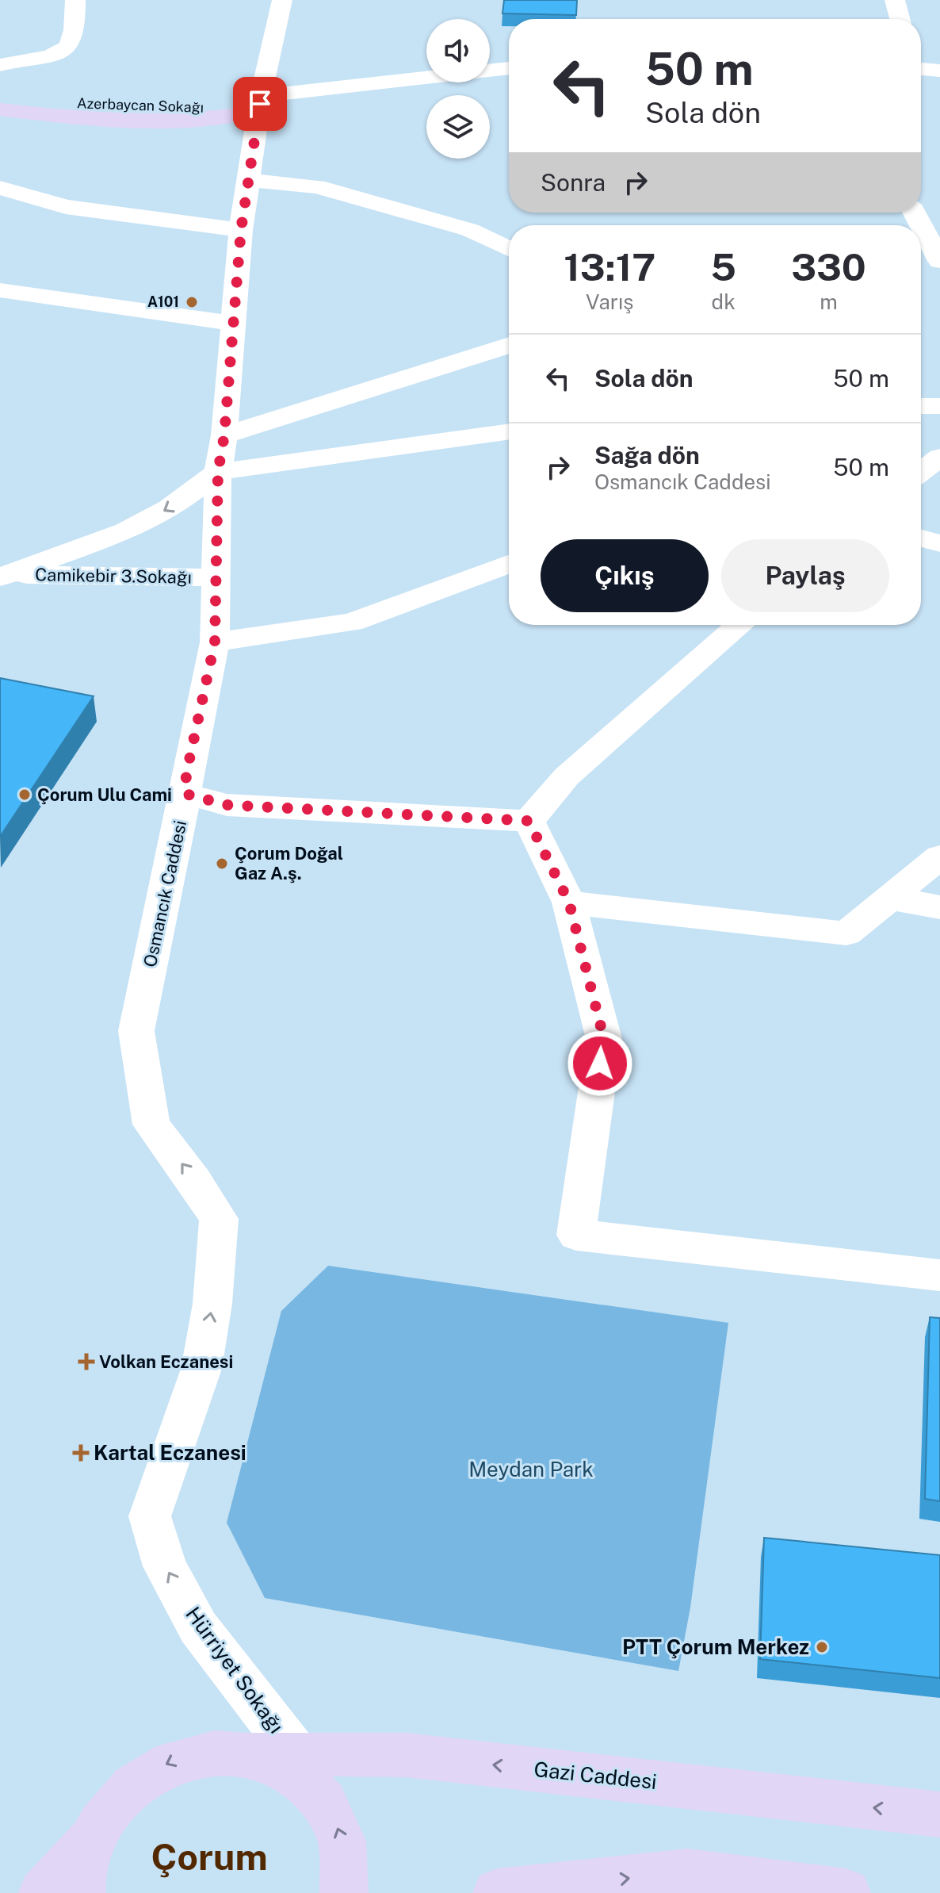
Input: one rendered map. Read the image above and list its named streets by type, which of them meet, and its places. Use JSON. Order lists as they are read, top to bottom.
{
  "streets": {
    "street": [
      "Azerbaycan Sokağı",
      "Camikebir 3.Sokağı",
      "Osmancık Caddesi",
      "Hürriyet Sokağı",
      "Gazi Caddesi"
    ]
  },
  "crossings": [
    ["Camikebir 3.Sokağı", "Osmancık Caddesi"],
    ["Osmancık Caddesi", "Hürriyet Sokağı"],
    ["Hürriyet Sokağı", "Gazi Caddesi"]
  ],
  "one_way": ["Hürriyet Sokağı"],
  "districts": ["Çorum"],
  "parks": ["Meydan Park"],
  "places": {
    "other": [
      "A101",
      "Çorum Ulu Cami",
      "Çorum Doğal Gaz A.ş.",
      "PTT Çorum Merkez"
    ],
    "health": ["Volkan Eczanesi", "Kartal Eczanesi"]
  },
  "page": {
    "turn": ["50 m", "Sola dön"],
    "then": "Sonra",
    "eta": [
      "13:17",
      "Varış",
      "5",
      "dk",
      "330",
      "m"
    ],
    "list": [
      {
        "name": "Sola dön",
        "value": "50 m"
      },
      {
        "name": "Sağa dön",
        "note": "Osmancık Caddesi",
        "value": "50 m"
      }
    ],
    "buttons": ["Çıkış", "Paylaş"]
  }
}
